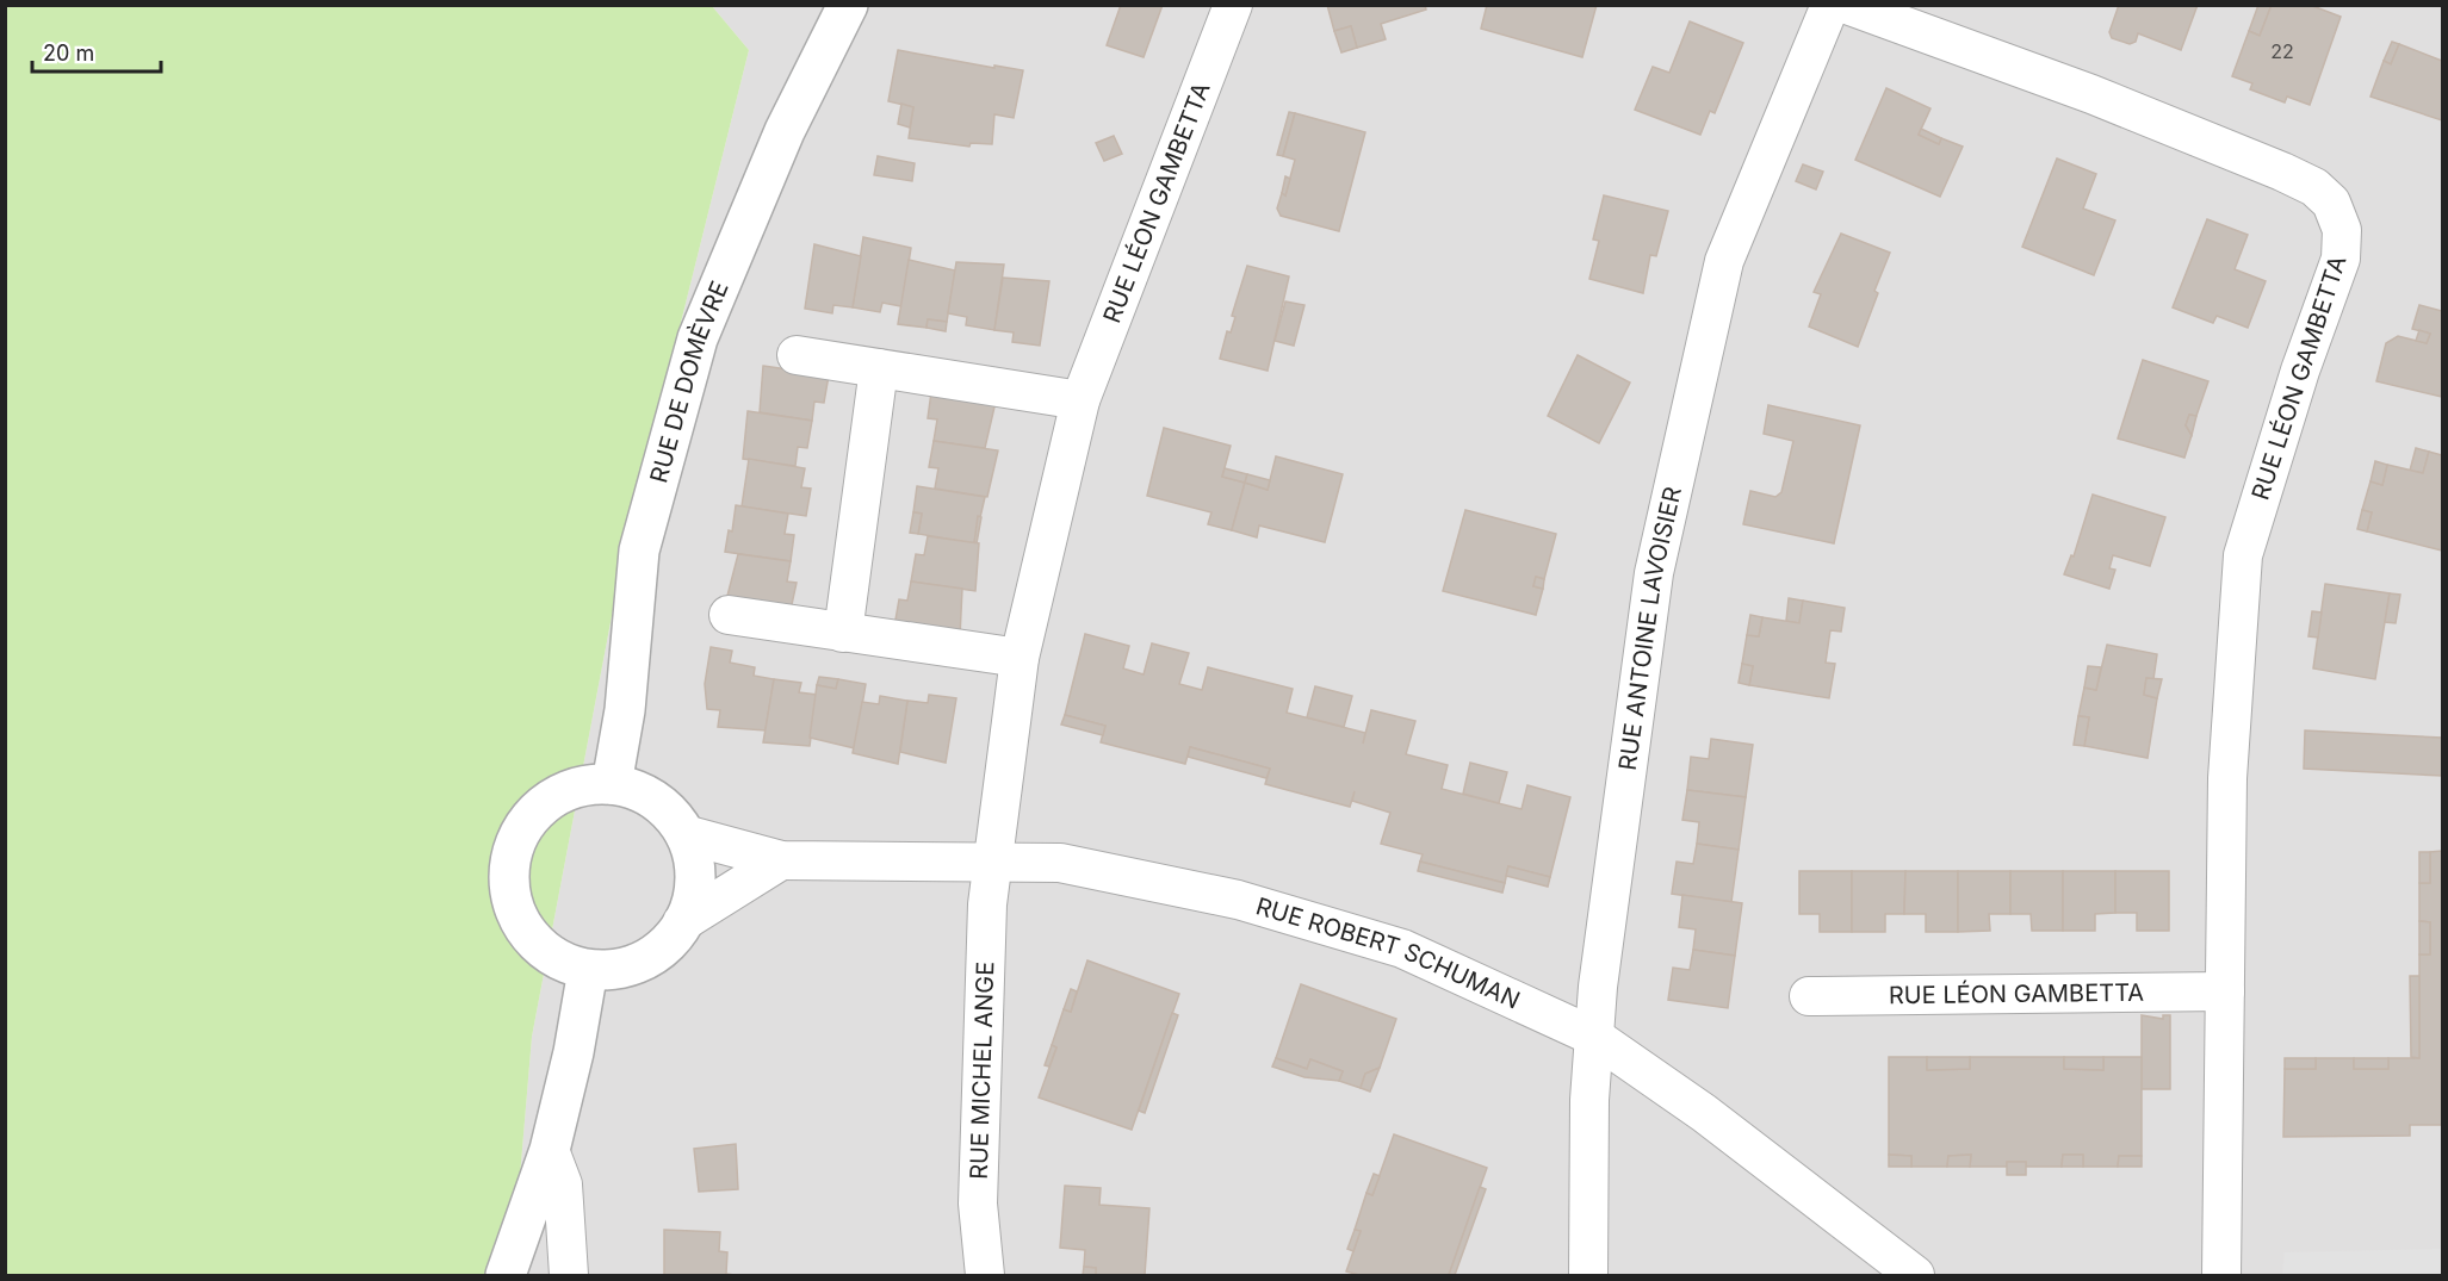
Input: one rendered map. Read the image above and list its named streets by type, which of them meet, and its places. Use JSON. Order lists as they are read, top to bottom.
{
  "streets": {
    "street": [
      "RUE LÉON GAMBETTA",
      "RUE DE DOMÈVRE",
      "RUE ANTOINE LAVOISIER",
      "RUE ROBERT SCHUMAN",
      "RUE MICHEL ANGE"
    ]
  },
  "crossings": [
    ["RUE LÉON GAMBETTA", "RUE ROBERT SCHUMAN"],
    ["RUE LÉON GAMBETTA", "RUE MICHEL ANGE"],
    ["RUE DE DOMÈVRE", "RUE ROBERT SCHUMAN"],
    ["RUE ANTOINE LAVOISIER", "RUE ROBERT SCHUMAN"],
    ["RUE ROBERT SCHUMAN", "RUE MICHEL ANGE"]
  ],
  "house_numbers": ["22"],
  "scale_bar": "20 m"
}
